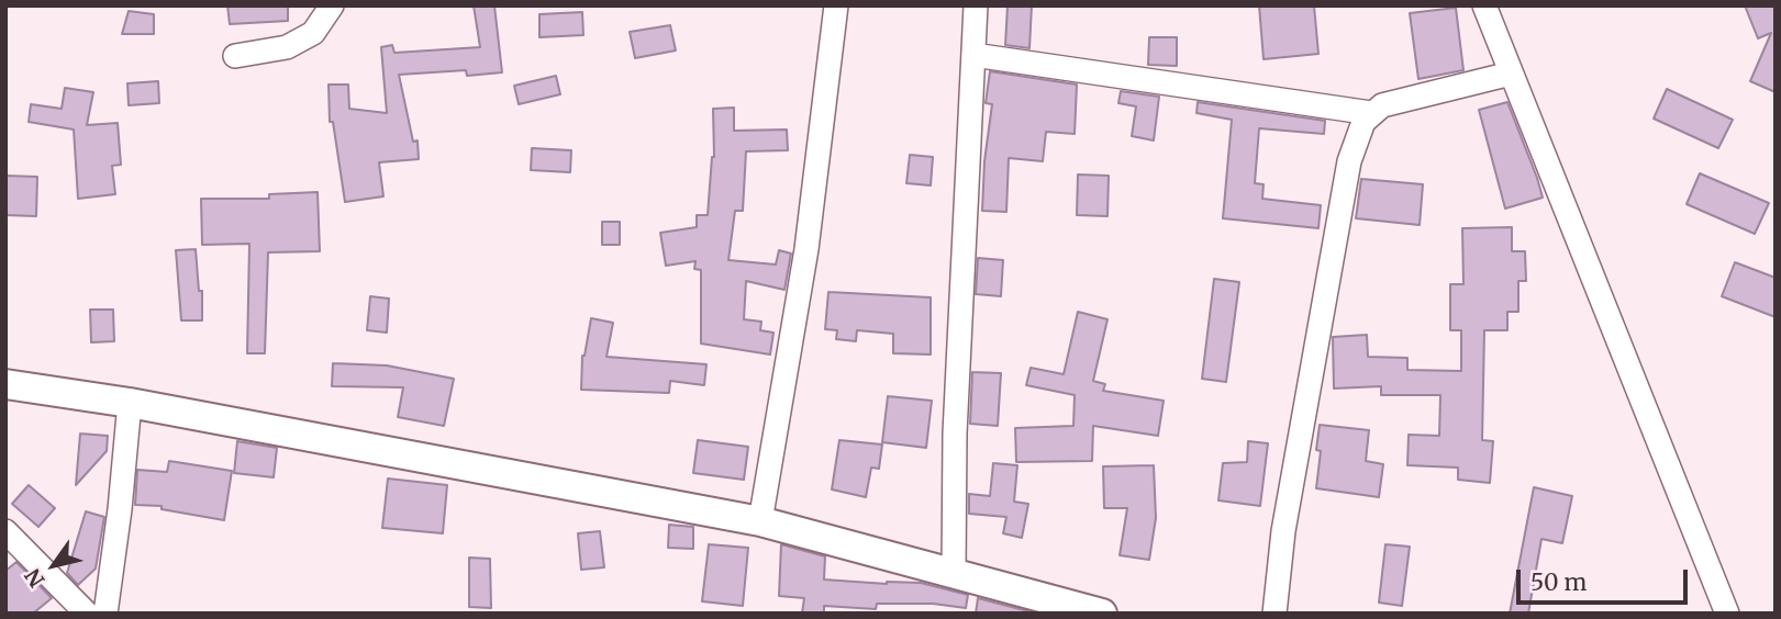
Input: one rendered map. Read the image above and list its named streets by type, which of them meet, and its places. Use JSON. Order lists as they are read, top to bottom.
{
  "scale_bar": "50 m",
  "north": "bottom left"
}
